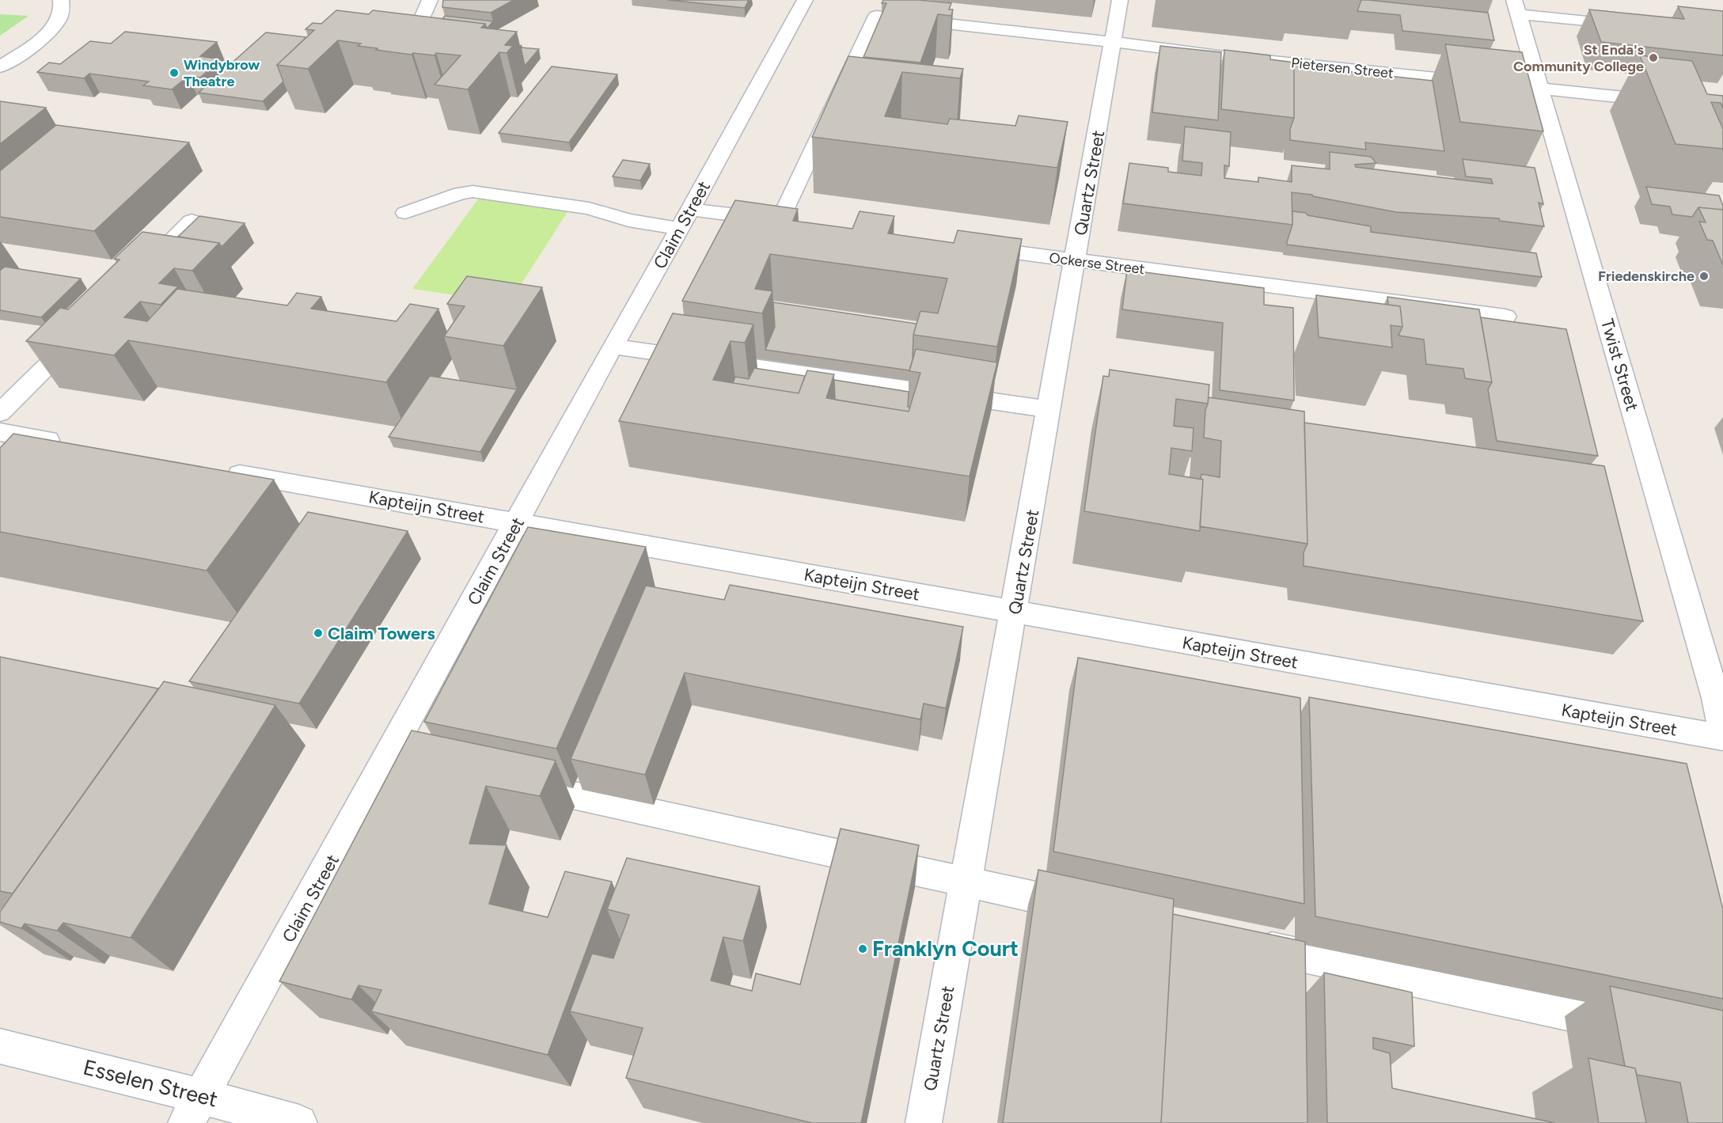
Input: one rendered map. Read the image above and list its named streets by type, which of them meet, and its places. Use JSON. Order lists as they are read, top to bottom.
{
  "streets": {
    "street": [
      "Pietersen Street",
      "Quartz Street",
      "Claim Street",
      "Ockerse Street",
      "Twist Street",
      "Kapteijn Street",
      "Esselen Street"
    ]
  },
  "crossings": [
    ["Pietersen Street", "Quartz Street"],
    ["Pietersen Street", "Claim Street"],
    ["Pietersen Street", "Twist Street"],
    ["Quartz Street", "Ockerse Street"],
    ["Quartz Street", "Kapteijn Street"],
    ["Claim Street", "Kapteijn Street"],
    ["Claim Street", "Esselen Street"]
  ],
  "places": [
    "St Enda's Community College",
    "Windybrow Theatre",
    "Friedenskirche",
    "Claim Towers",
    "Franklyn Court"
  ]
}
